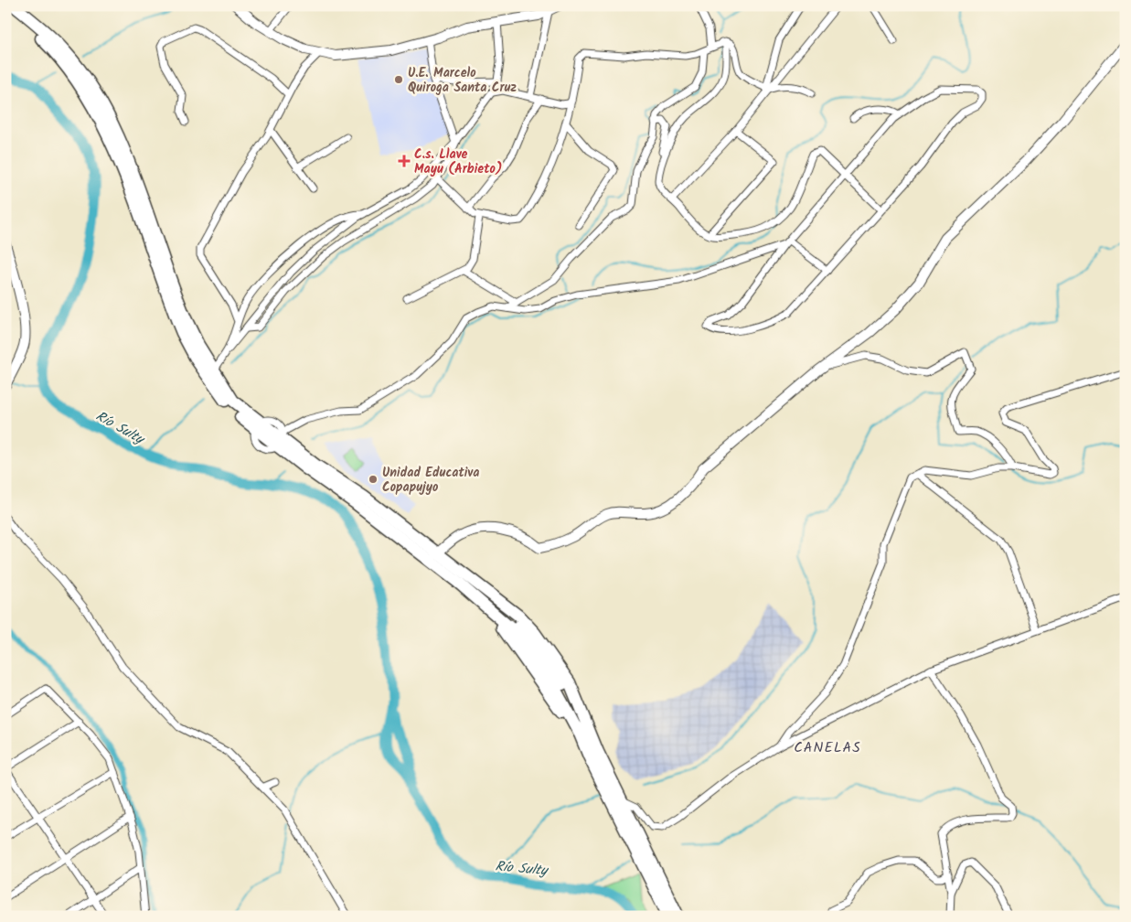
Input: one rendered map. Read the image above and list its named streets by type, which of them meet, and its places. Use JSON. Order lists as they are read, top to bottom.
{
  "districts": ["CANELAS"],
  "water": ["Río Sulty"],
  "places": {
    "other": ["U.E. Marcelo Quiroga Santa Cruz", "Unidad Educativa Copapujyo"],
    "health": ["C.s. Llave Mayu (Arbieto)"]
  }
}
